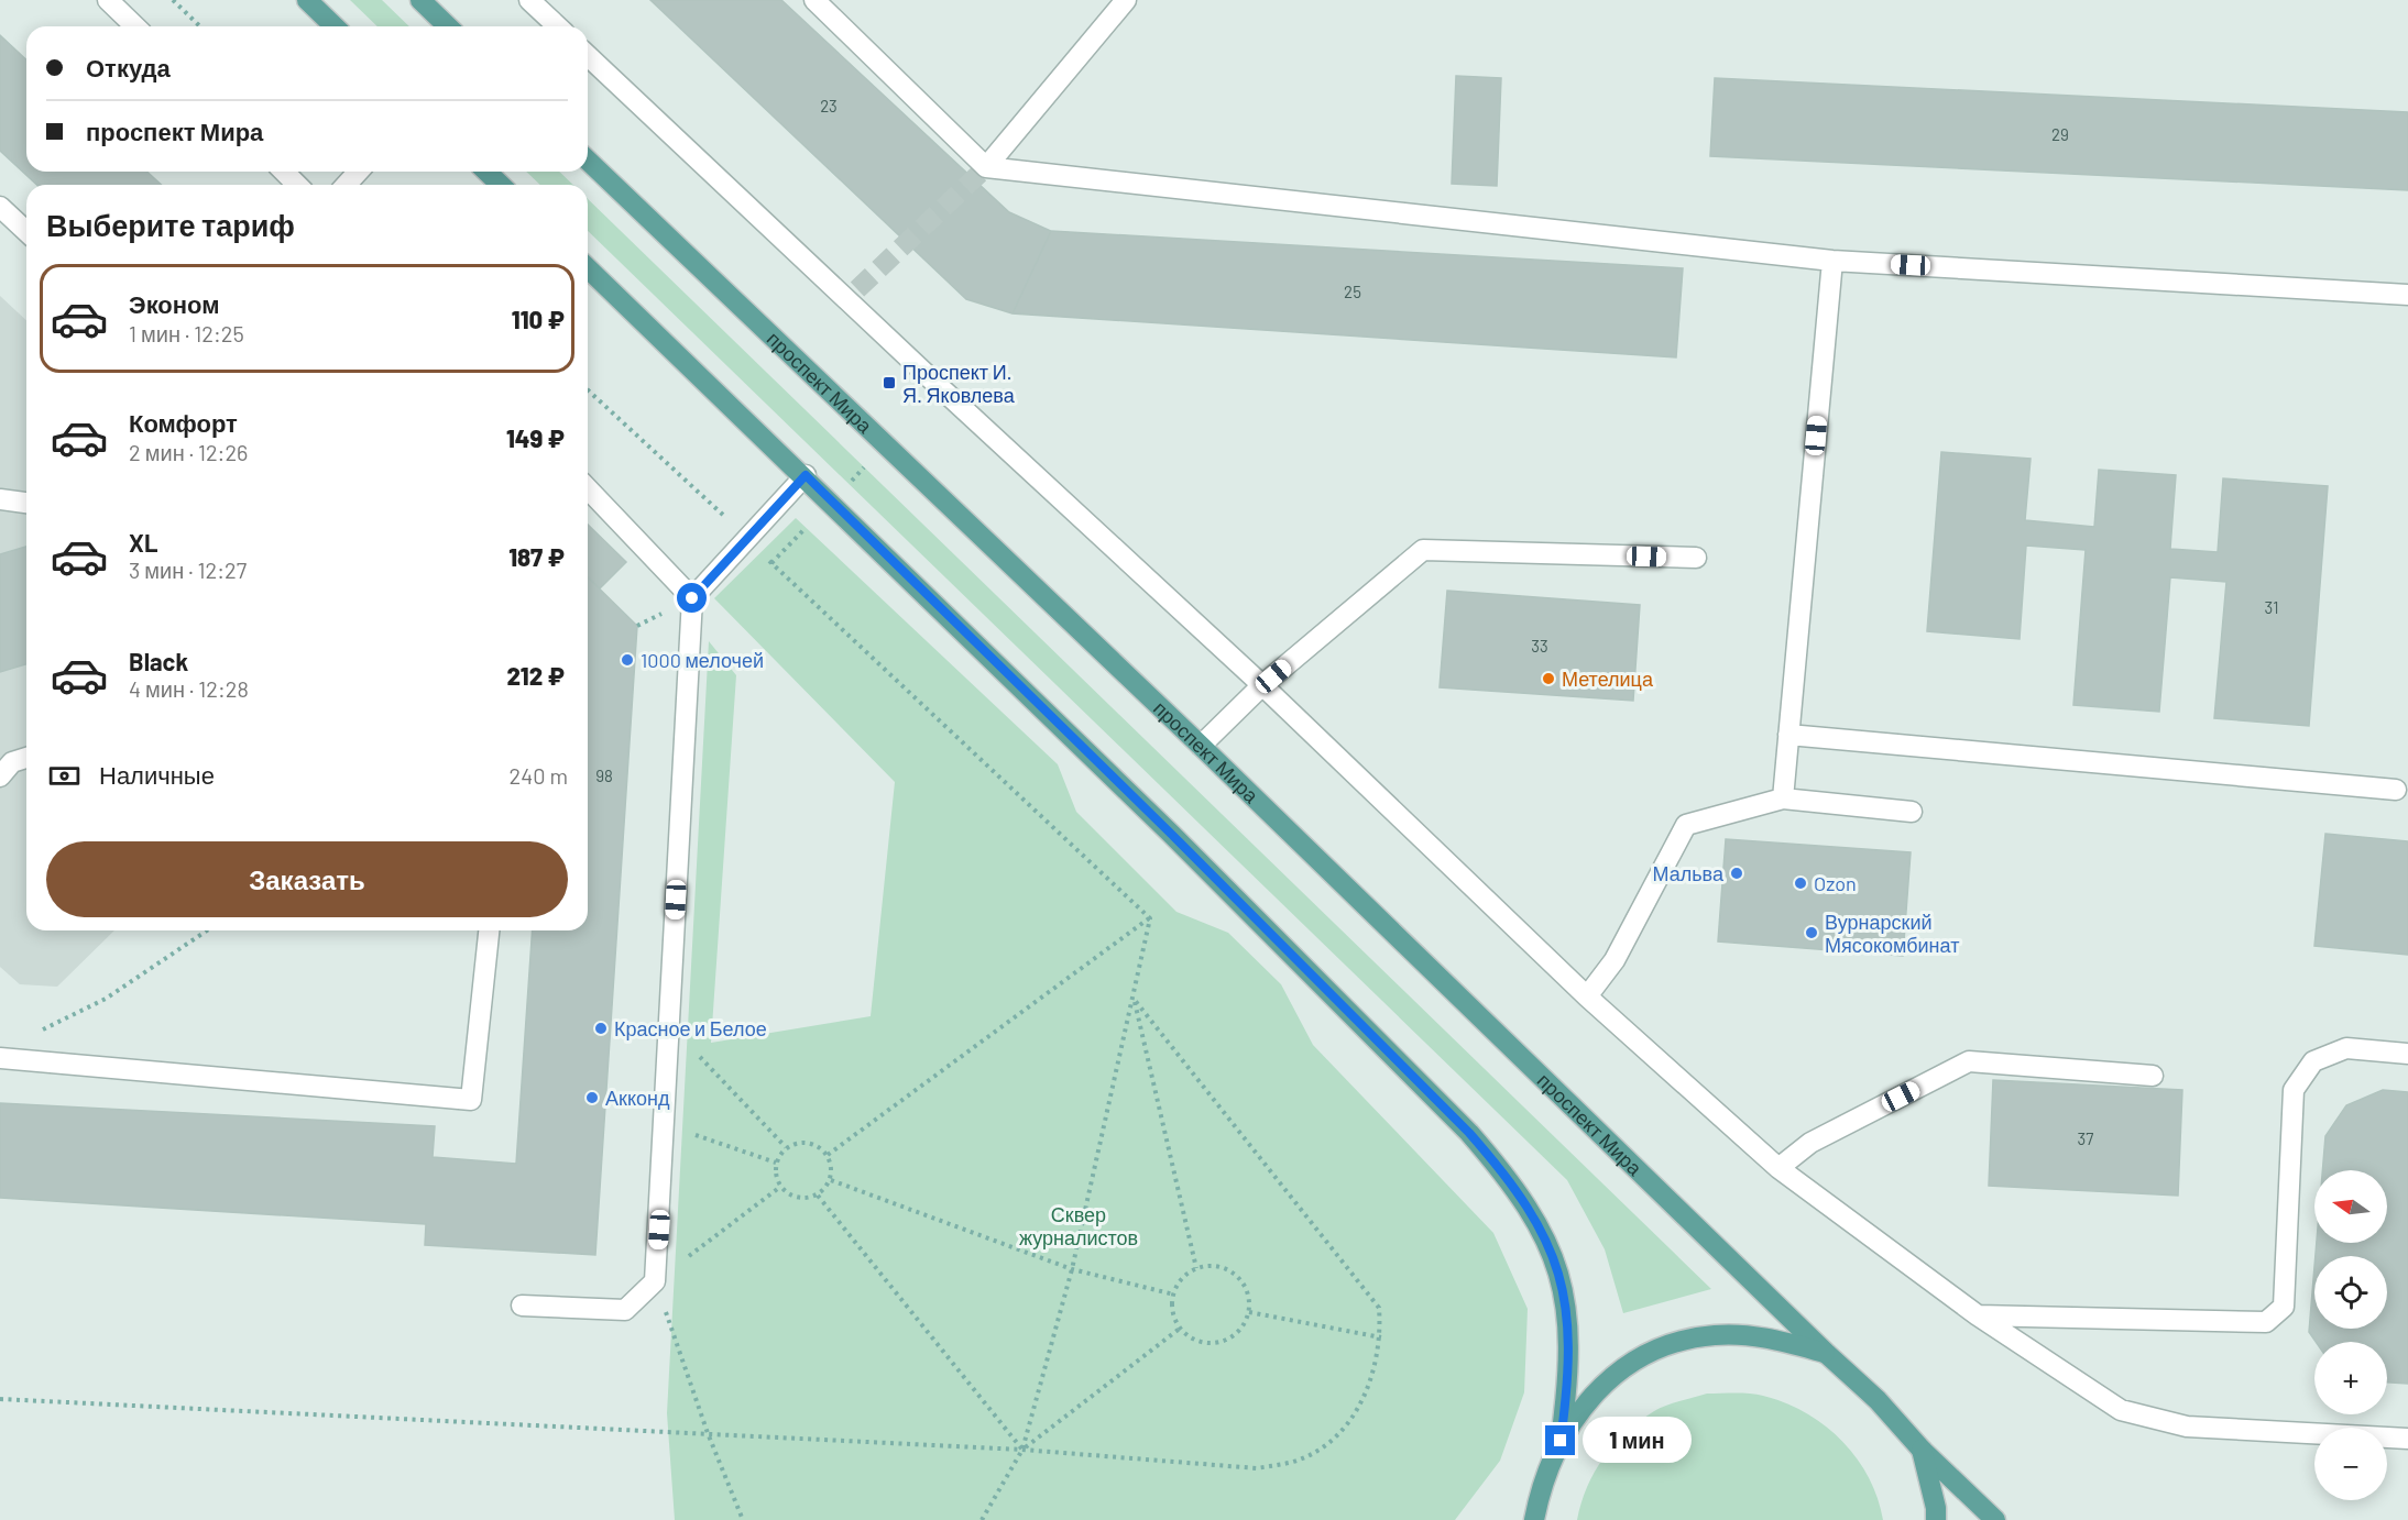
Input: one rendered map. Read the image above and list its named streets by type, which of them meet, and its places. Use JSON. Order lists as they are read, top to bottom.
{
  "streets": {
    "main road": ["проспект Мира"]
  },
  "parks": ["Сквер журналистов"],
  "places": {
    "transit": ["Проспект И. Я. Яковлева"],
    "other": [
      "1000 мелочей",
      "Метелица",
      "Мальва",
      "Ozon",
      "Вурнарский Мясокомбинат",
      "Красное и Белое",
      "Акконд"
    ]
  },
  "house_numbers": [
    "23",
    "29",
    "25",
    "31",
    "33",
    "98",
    "37"
  ],
  "north": "left",
  "page": {
    "banner": ["Откуда", "проспект Мира"],
    "heading": "Выберите тариф",
    "list": [
      {
        "name": "Эконом",
        "note": "1 мин · 12:25",
        "value": "110 ₽"
      },
      {
        "name": "Комфорт",
        "note": "2 мин · 12:26",
        "value": "149 ₽"
      },
      {
        "name": "XL",
        "note": "3 мин · 12:27",
        "value": "187 ₽"
      },
      {
        "name": "Black",
        "note": "4 мин · 12:28",
        "value": "212 ₽"
      }
    ],
    "pay": ["Наличные", "240 m"],
    "buttons": "Заказать",
    "map_buttons": ["+", "−"],
    "bubble": "1 мин"
  }
}
